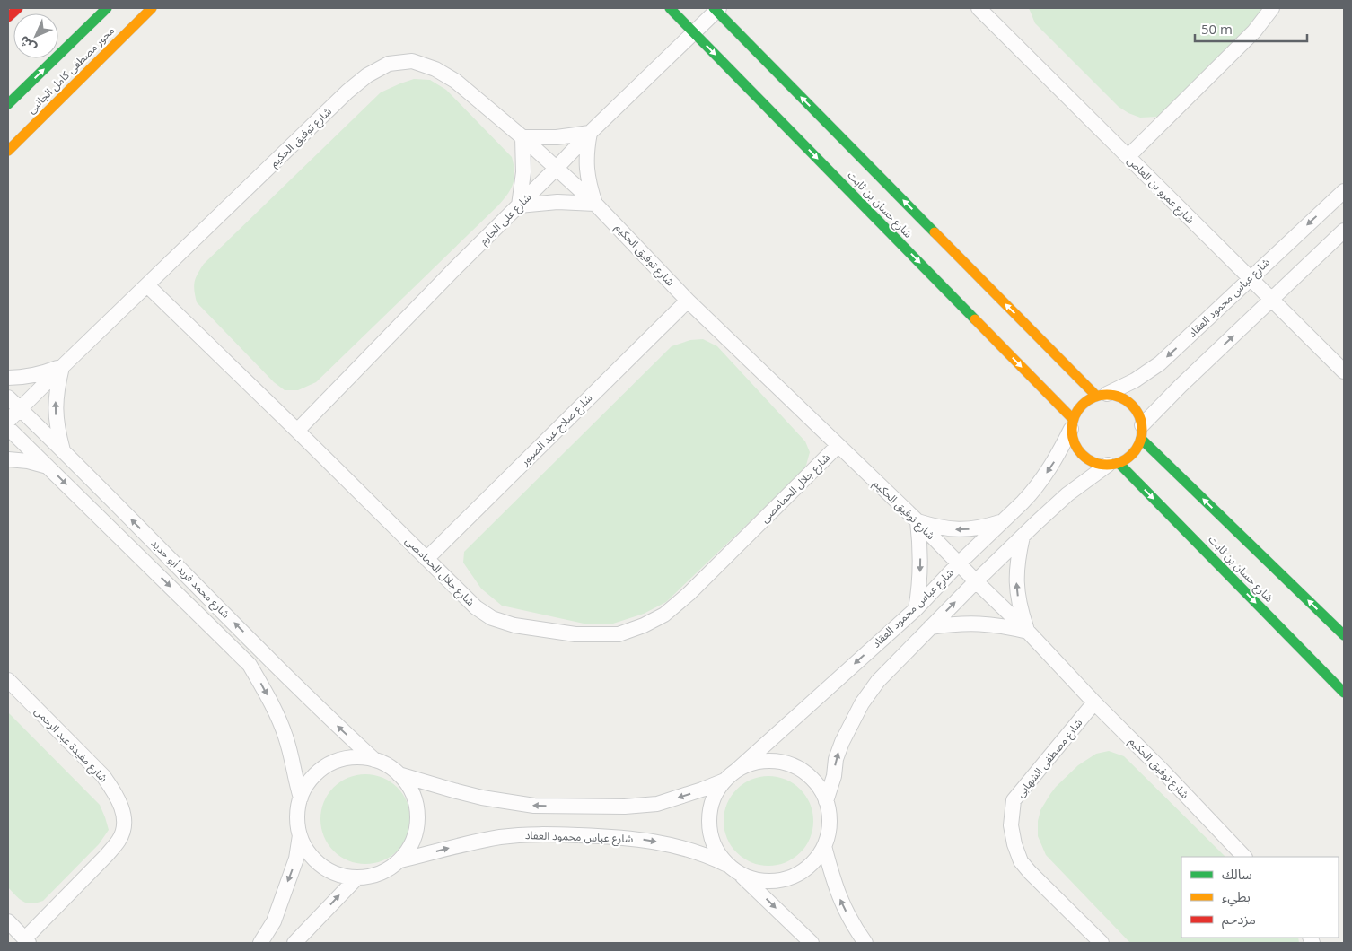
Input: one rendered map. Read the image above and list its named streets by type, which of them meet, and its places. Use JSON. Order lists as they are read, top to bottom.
{
  "streets": {
    "street": [
      "محور مصطفى كامل الجانبى",
      "شارع توفيق الحكيم",
      "شارع عمرو بن العاص",
      "شارع حسان بن ثابت",
      "شارع على الجارم",
      "شارع عباس محمود العقاد",
      "شارع صلاح عبد الصبور",
      "شارع جلال الحمامصى",
      "شارع محمد فريد أبو حديد",
      "شارع مفيدة عبد الرحمن",
      "شارع مصطفى الشهابى"
    ]
  },
  "crossings": [
    ["شارع توفيق الحكيم", "شارع على الجارم"],
    ["شارع توفيق الحكيم", "شارع عباس محمود العقاد"],
    ["شارع توفيق الحكيم", "شارع صلاح عبد الصبور"],
    ["شارع توفيق الحكيم", "شارع جلال الحمامصى"],
    ["شارع توفيق الحكيم", "شارع محمد فريد أبو حديد"],
    ["شارع توفيق الحكيم", "شارع مصطفى الشهابى"],
    ["شارع عمرو بن العاص", "شارع عباس محمود العقاد"],
    ["شارع حسان بن ثابت", "شارع على الجارم"],
    ["شارع حسان بن ثابت", "شارع عباس محمود العقاد"],
    ["شارع على الجارم", "شارع جلال الحمامصى"],
    ["شارع عباس محمود العقاد", "شارع محمد فريد أبو حديد"],
    ["شارع صلاح عبد الصبور", "شارع جلال الحمامصى"]
  ],
  "legend": ["سالك", "بطيء", "مزدحم"],
  "scale_bar": "50 m",
  "north": "bottom left"
}
